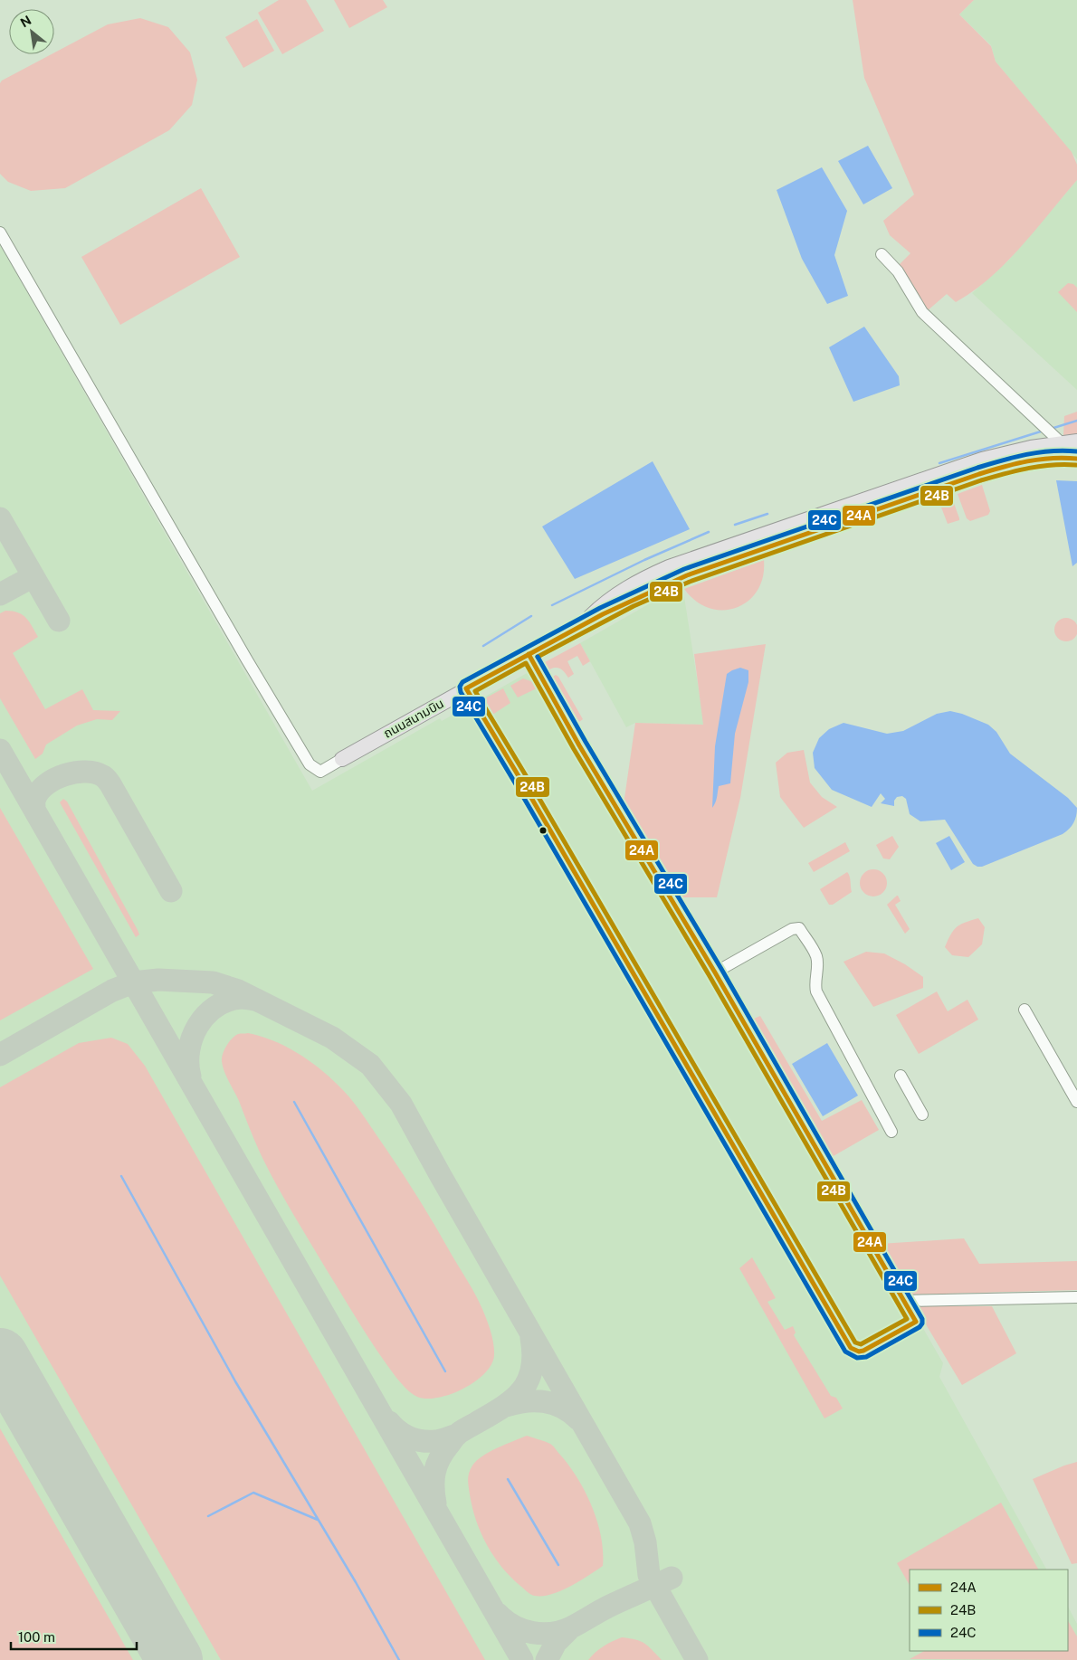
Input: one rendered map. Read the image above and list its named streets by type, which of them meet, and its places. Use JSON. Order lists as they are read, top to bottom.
{
  "streets": {
    "main road": ["ถนนสนามบิน"]
  },
  "lines": ["transit line 24C", "transit line 24A", "transit line 24B"],
  "legend": ["24A", "24B", "24C"],
  "scale_bar": "100 m",
  "north": "top left"
}
